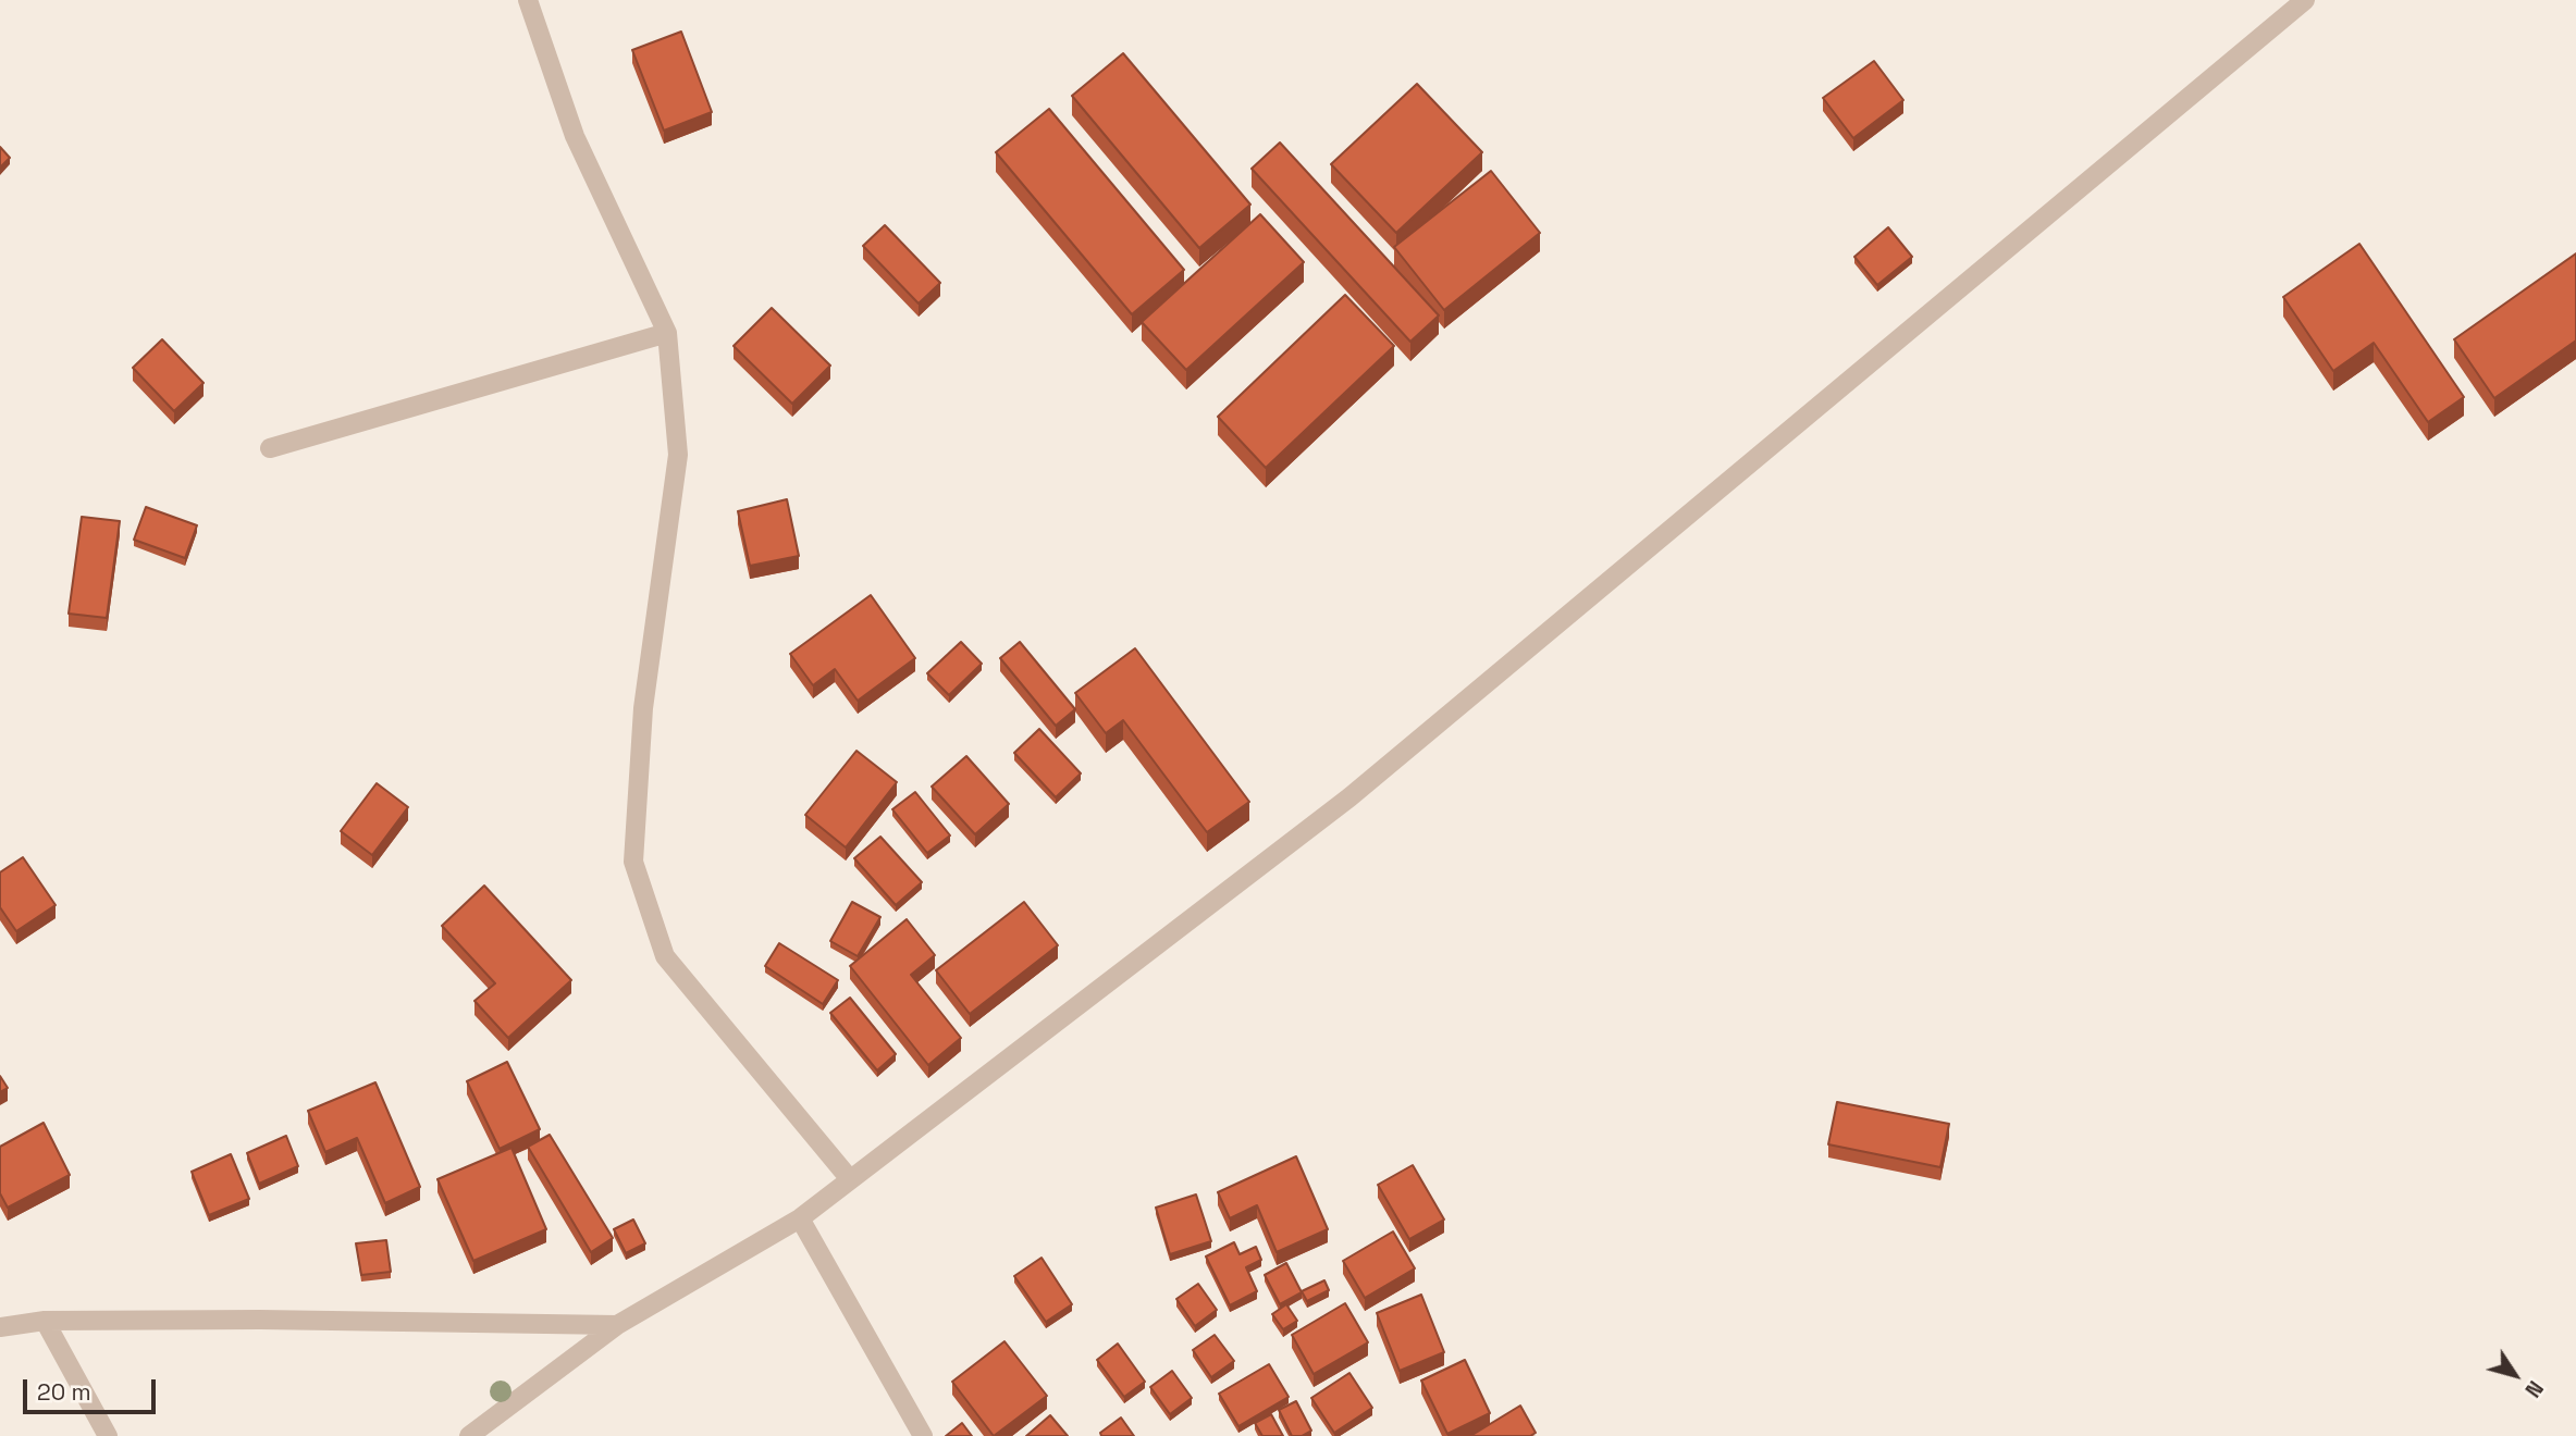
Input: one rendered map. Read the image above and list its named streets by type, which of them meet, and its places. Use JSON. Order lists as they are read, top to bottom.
{
  "scale_bar": "20 m",
  "north": "bottom right"
}
